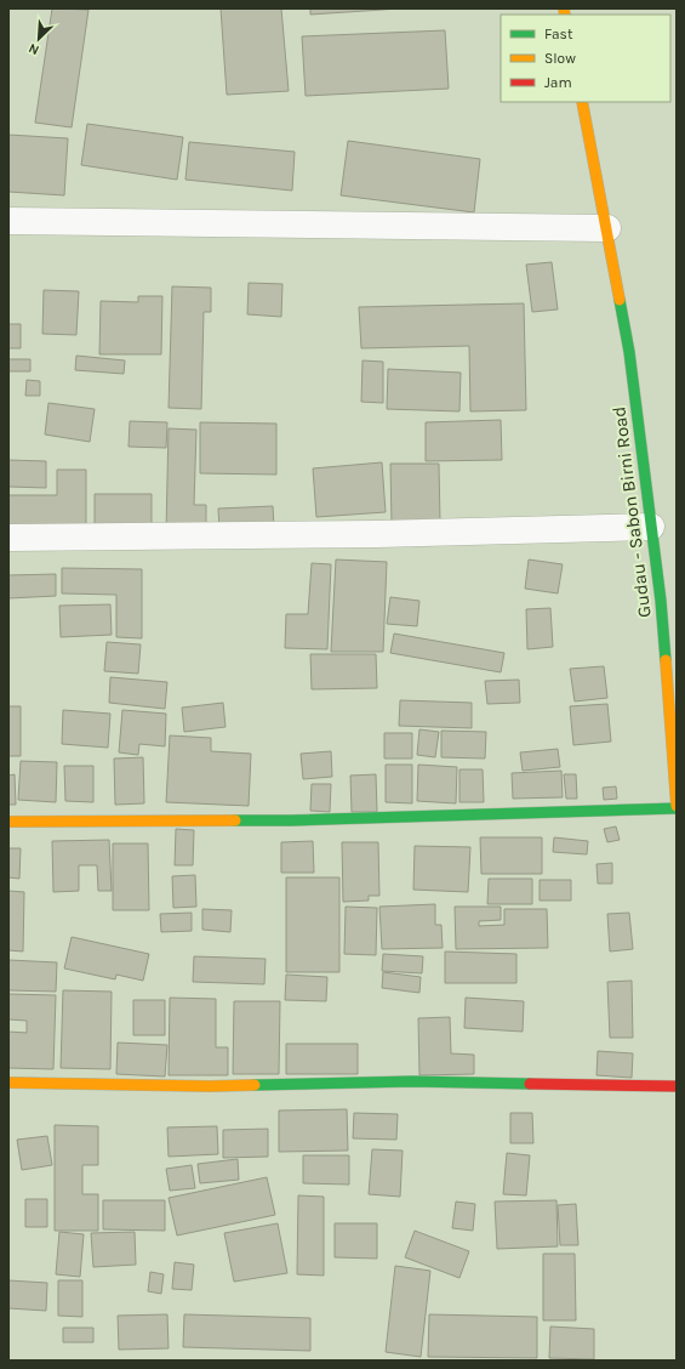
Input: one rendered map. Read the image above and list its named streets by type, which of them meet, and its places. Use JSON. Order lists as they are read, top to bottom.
{
  "streets": {
    "street": ["Gudau - Sabon Birni Road"]
  },
  "legend": ["Fast", "Slow", "Jam"],
  "north": "bottom left"
}
